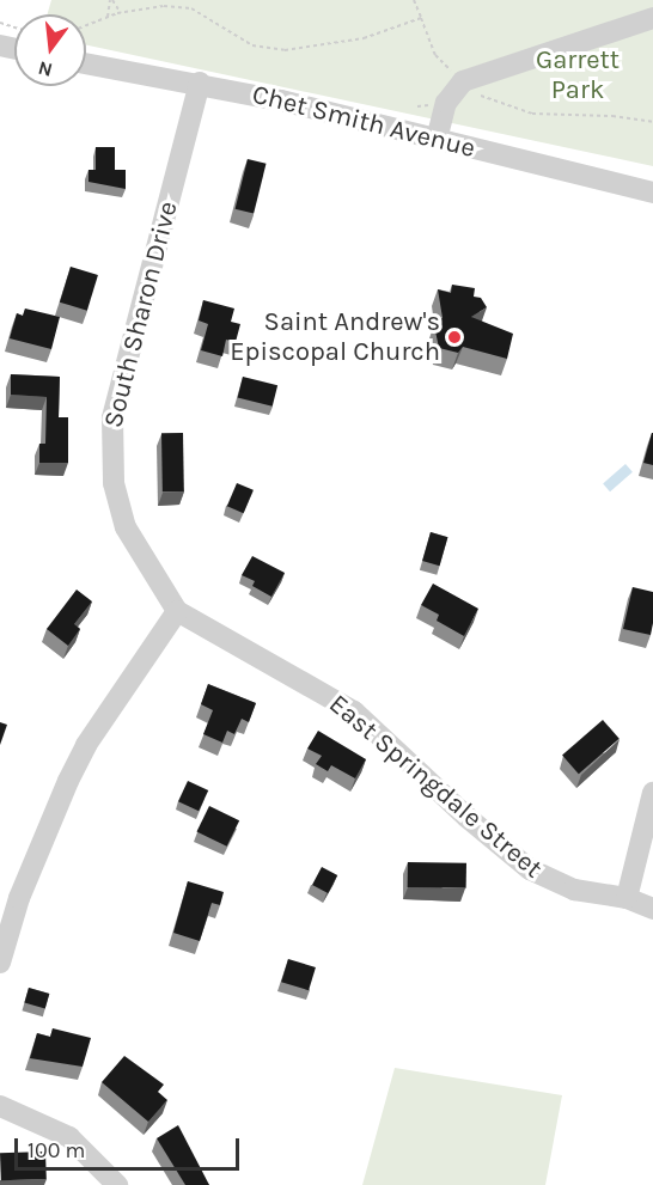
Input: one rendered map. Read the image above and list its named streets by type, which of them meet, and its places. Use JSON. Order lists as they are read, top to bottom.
{
  "streets": {
    "street": ["Chet Smith Avenue", "South Sharon Drive", "East Springdale Street"]
  },
  "crossings": [
    ["Chet Smith Avenue", "South Sharon Drive"],
    ["South Sharon Drive", "East Springdale Street"]
  ],
  "parks": ["Garrett Park"],
  "places": ["Saint Andrew's Episcopal Church"],
  "scale_bar": "100 m",
  "north": "bottom"
}
